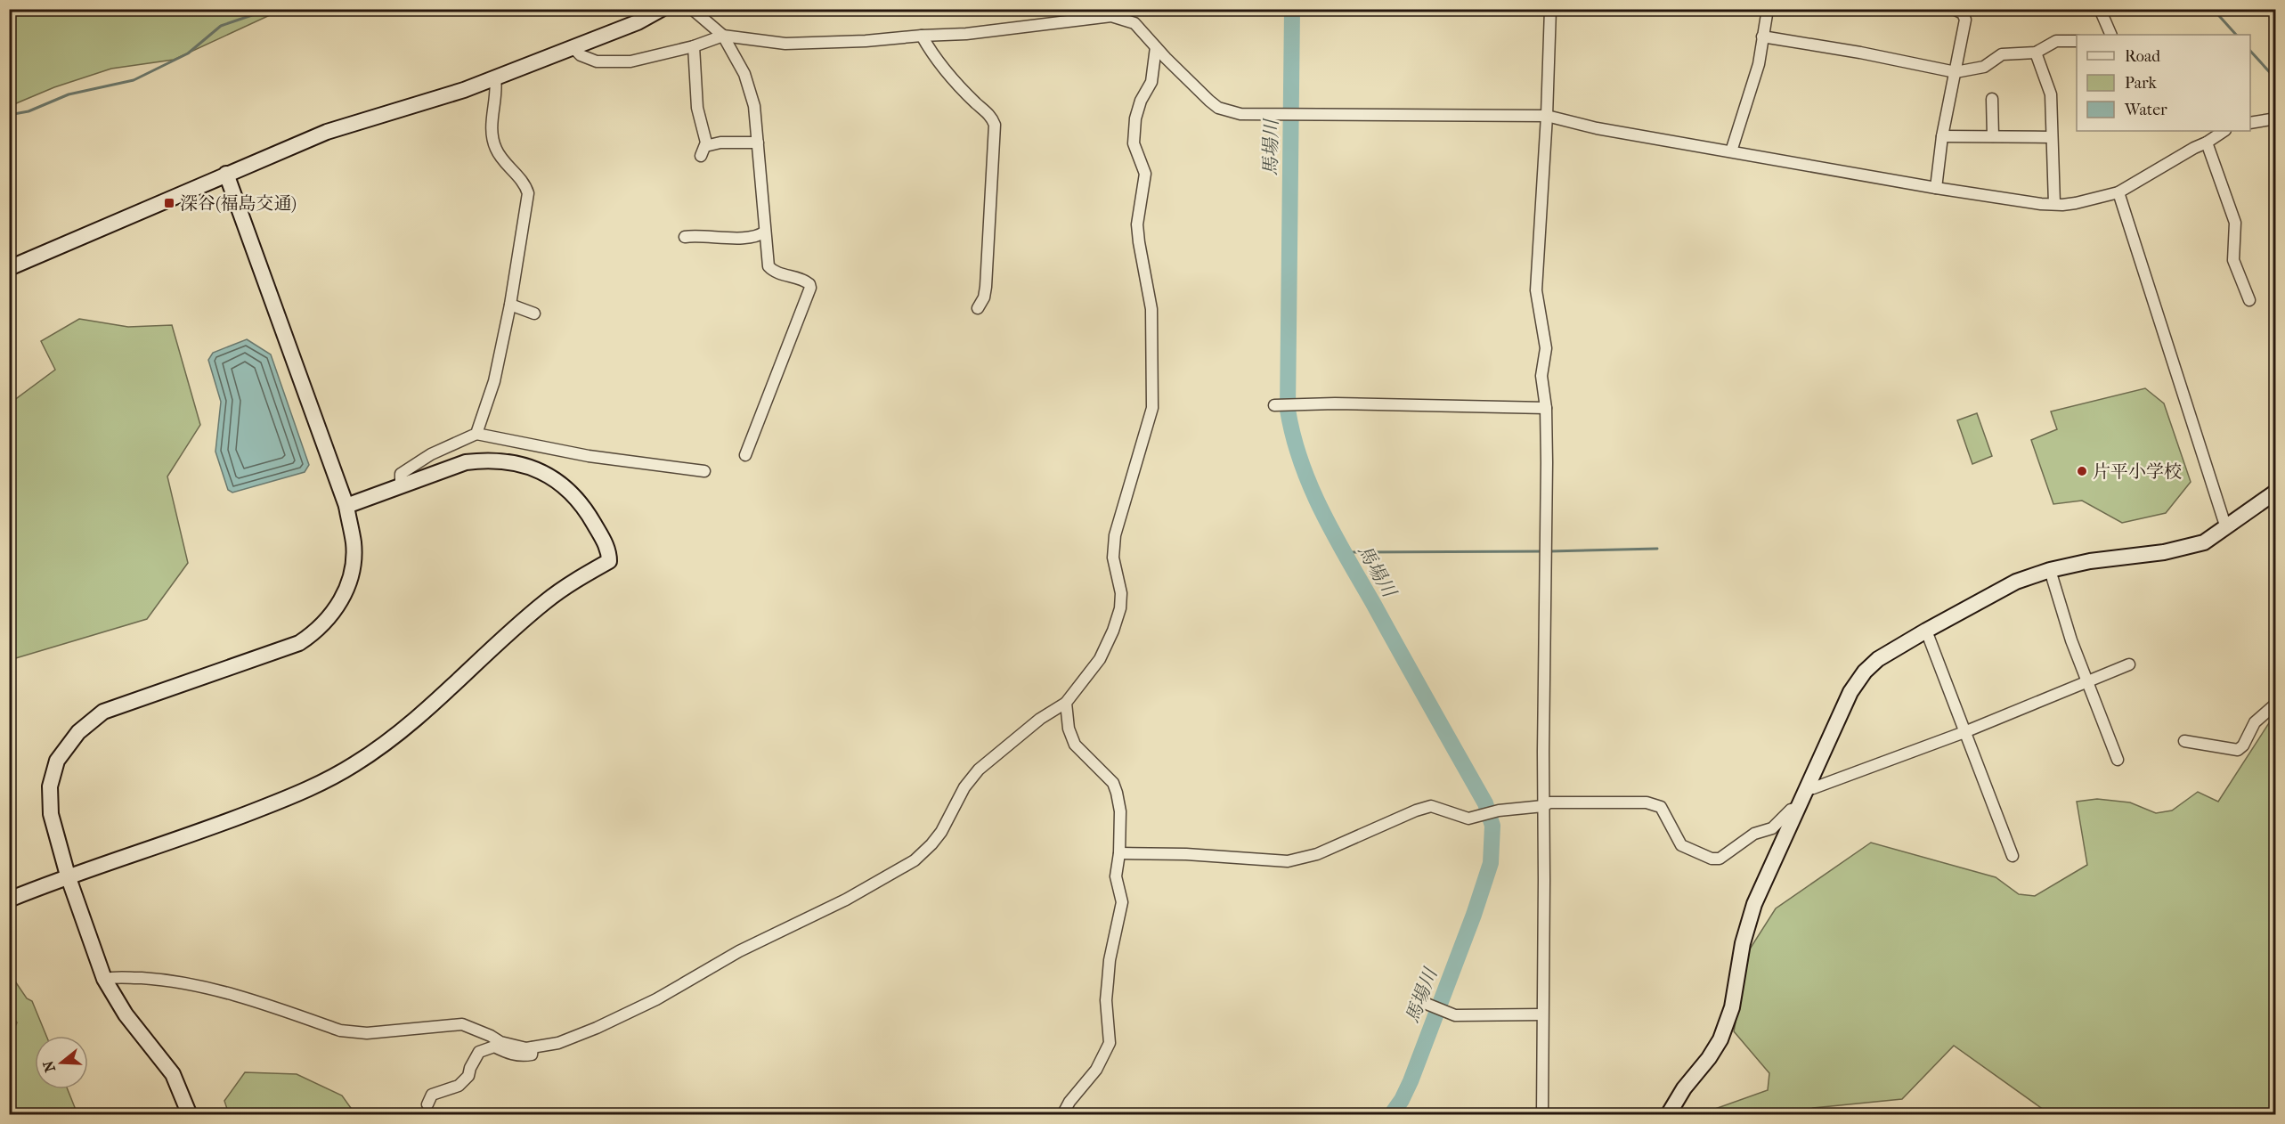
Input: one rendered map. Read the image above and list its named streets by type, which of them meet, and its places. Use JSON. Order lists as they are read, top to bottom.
{
  "water": ["馬場川"],
  "places": {
    "transit": ["深谷(福島交通)"],
    "other": ["片平小学校"]
  },
  "legend": ["Road", "Park", "Water"],
  "north": "left"
}
